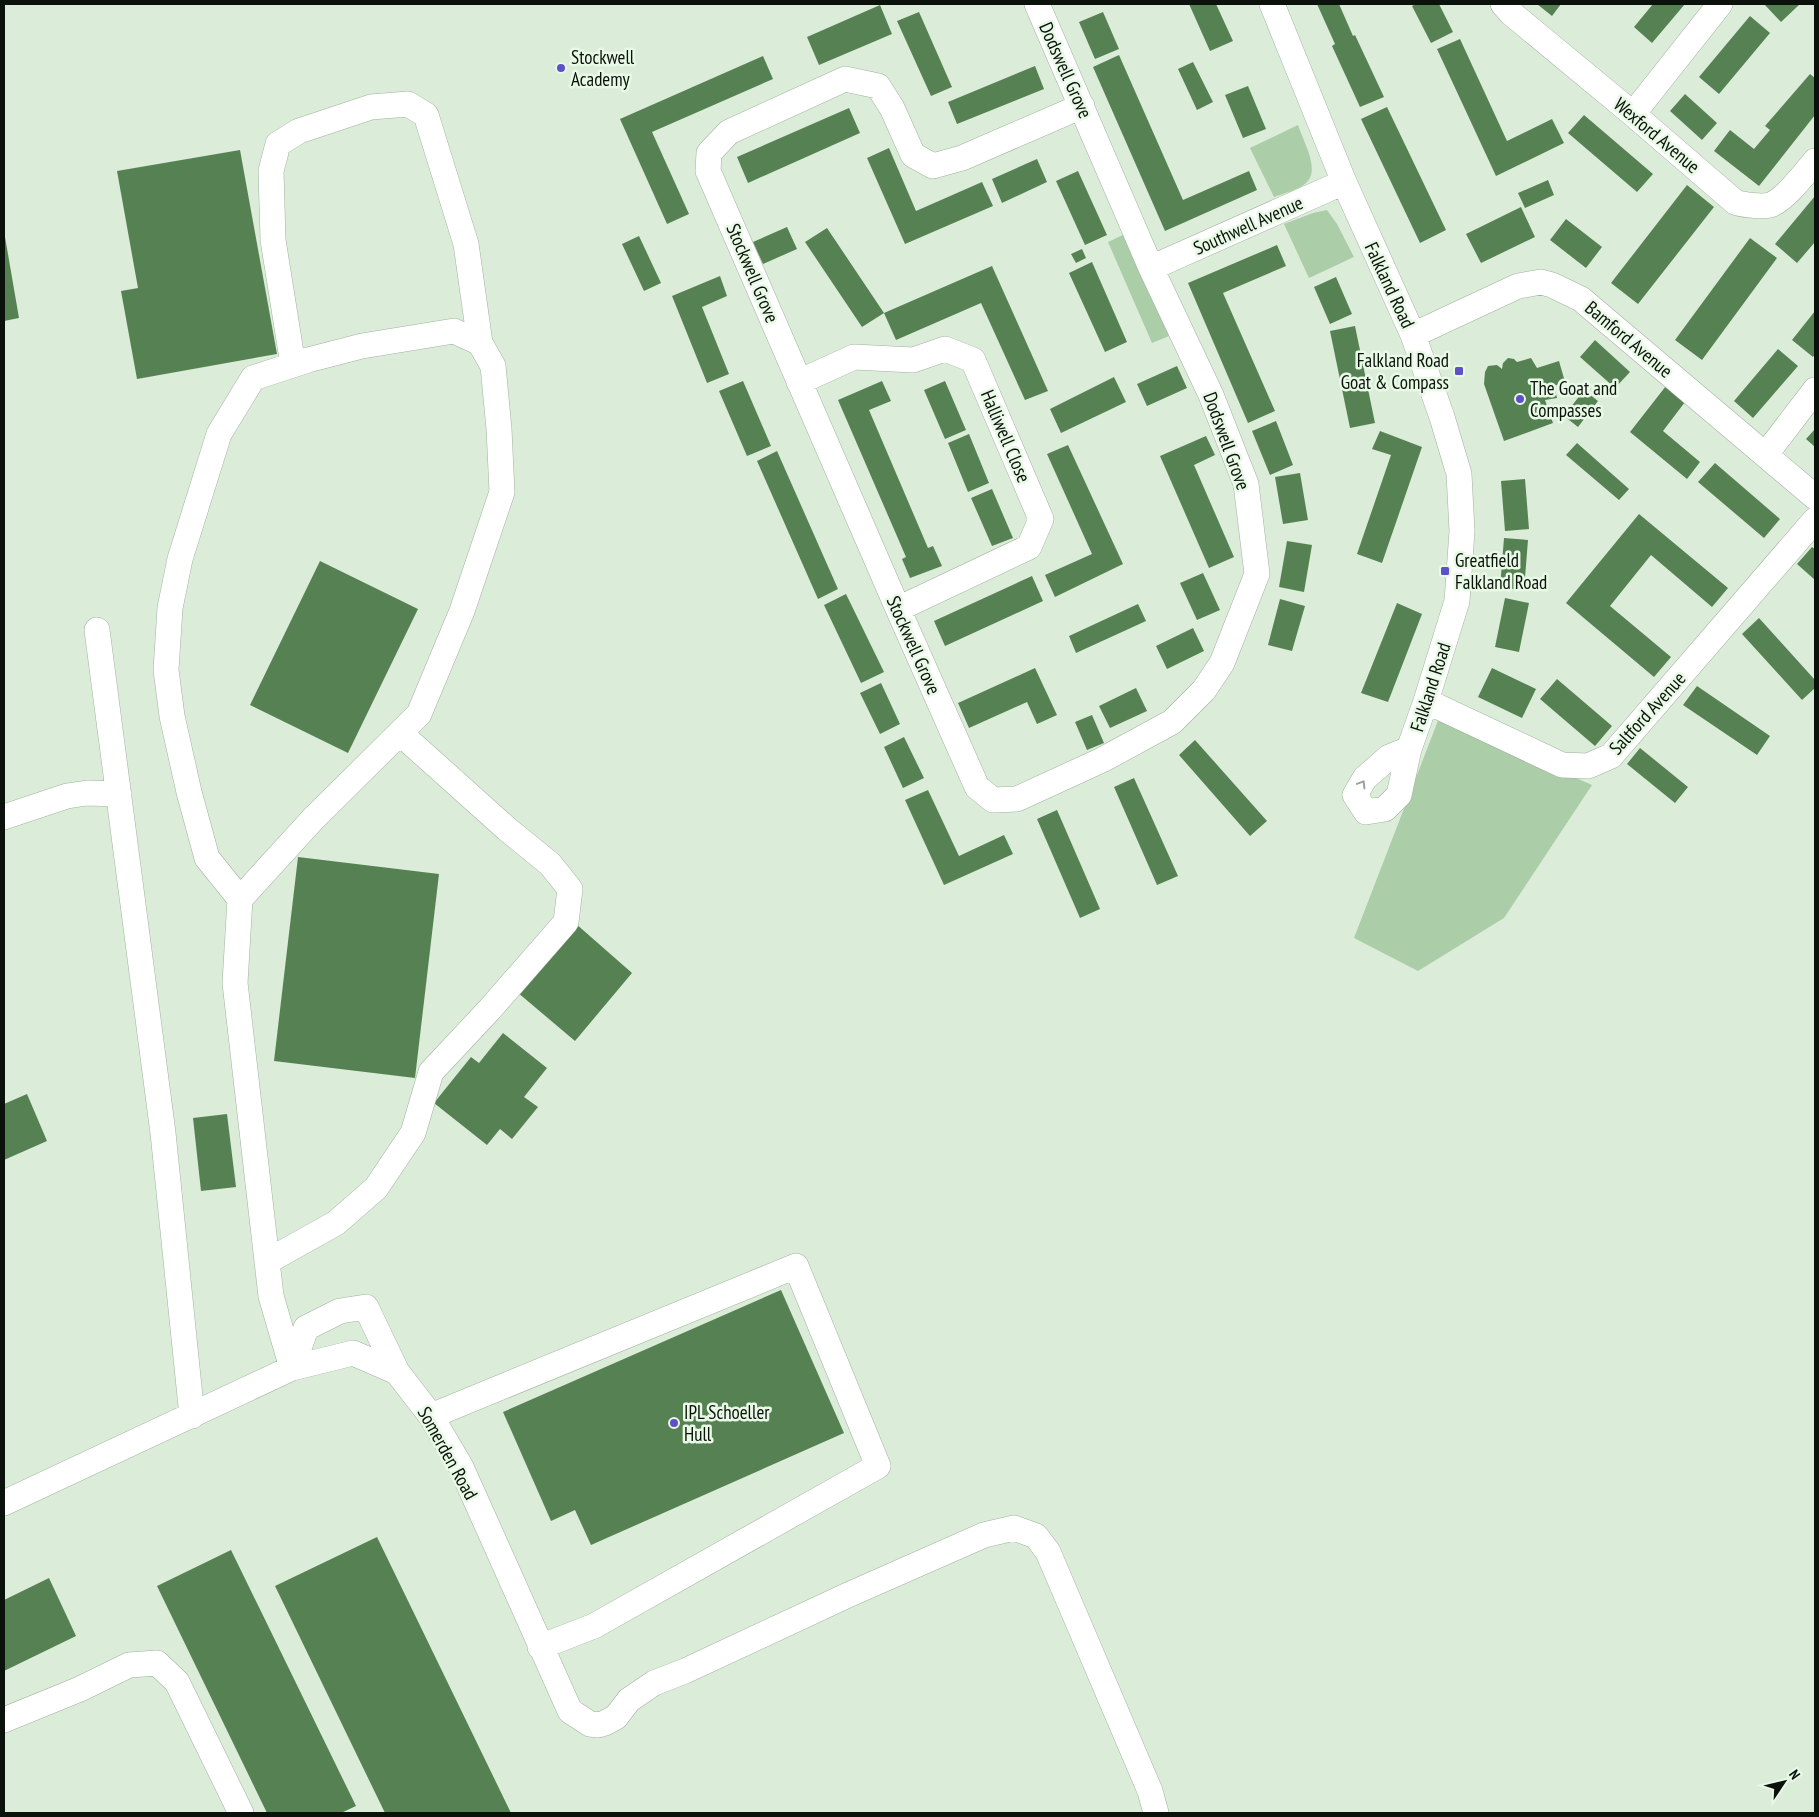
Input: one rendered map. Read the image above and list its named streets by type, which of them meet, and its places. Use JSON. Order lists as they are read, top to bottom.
{
  "streets": {
    "street": [
      "Dodswell Grove",
      "Wexford Avenue",
      "Southwell Avenue",
      "Stockwell Grove",
      "Falkland Road",
      "Bamford Avenue",
      "Halliwell Close",
      "Saltford Avenue",
      "Somerden Road"
    ]
  },
  "crossings": [
    ["Dodswell Grove", "Southwell Avenue"],
    ["Dodswell Grove", "Stockwell Grove"],
    ["Southwell Avenue", "Falkland Road"],
    ["Stockwell Grove", "Halliwell Close"],
    ["Falkland Road", "Bamford Avenue"],
    ["Falkland Road", "Saltford Avenue"]
  ],
  "places": {
    "other": ["Stockwell Academy", "The Goat and Compasses", "IPL Schoeller Hull"],
    "transit": ["Falkland Road Goat & Compass", "Greatfield Falkland Road"]
  },
  "north": "top right"
}
